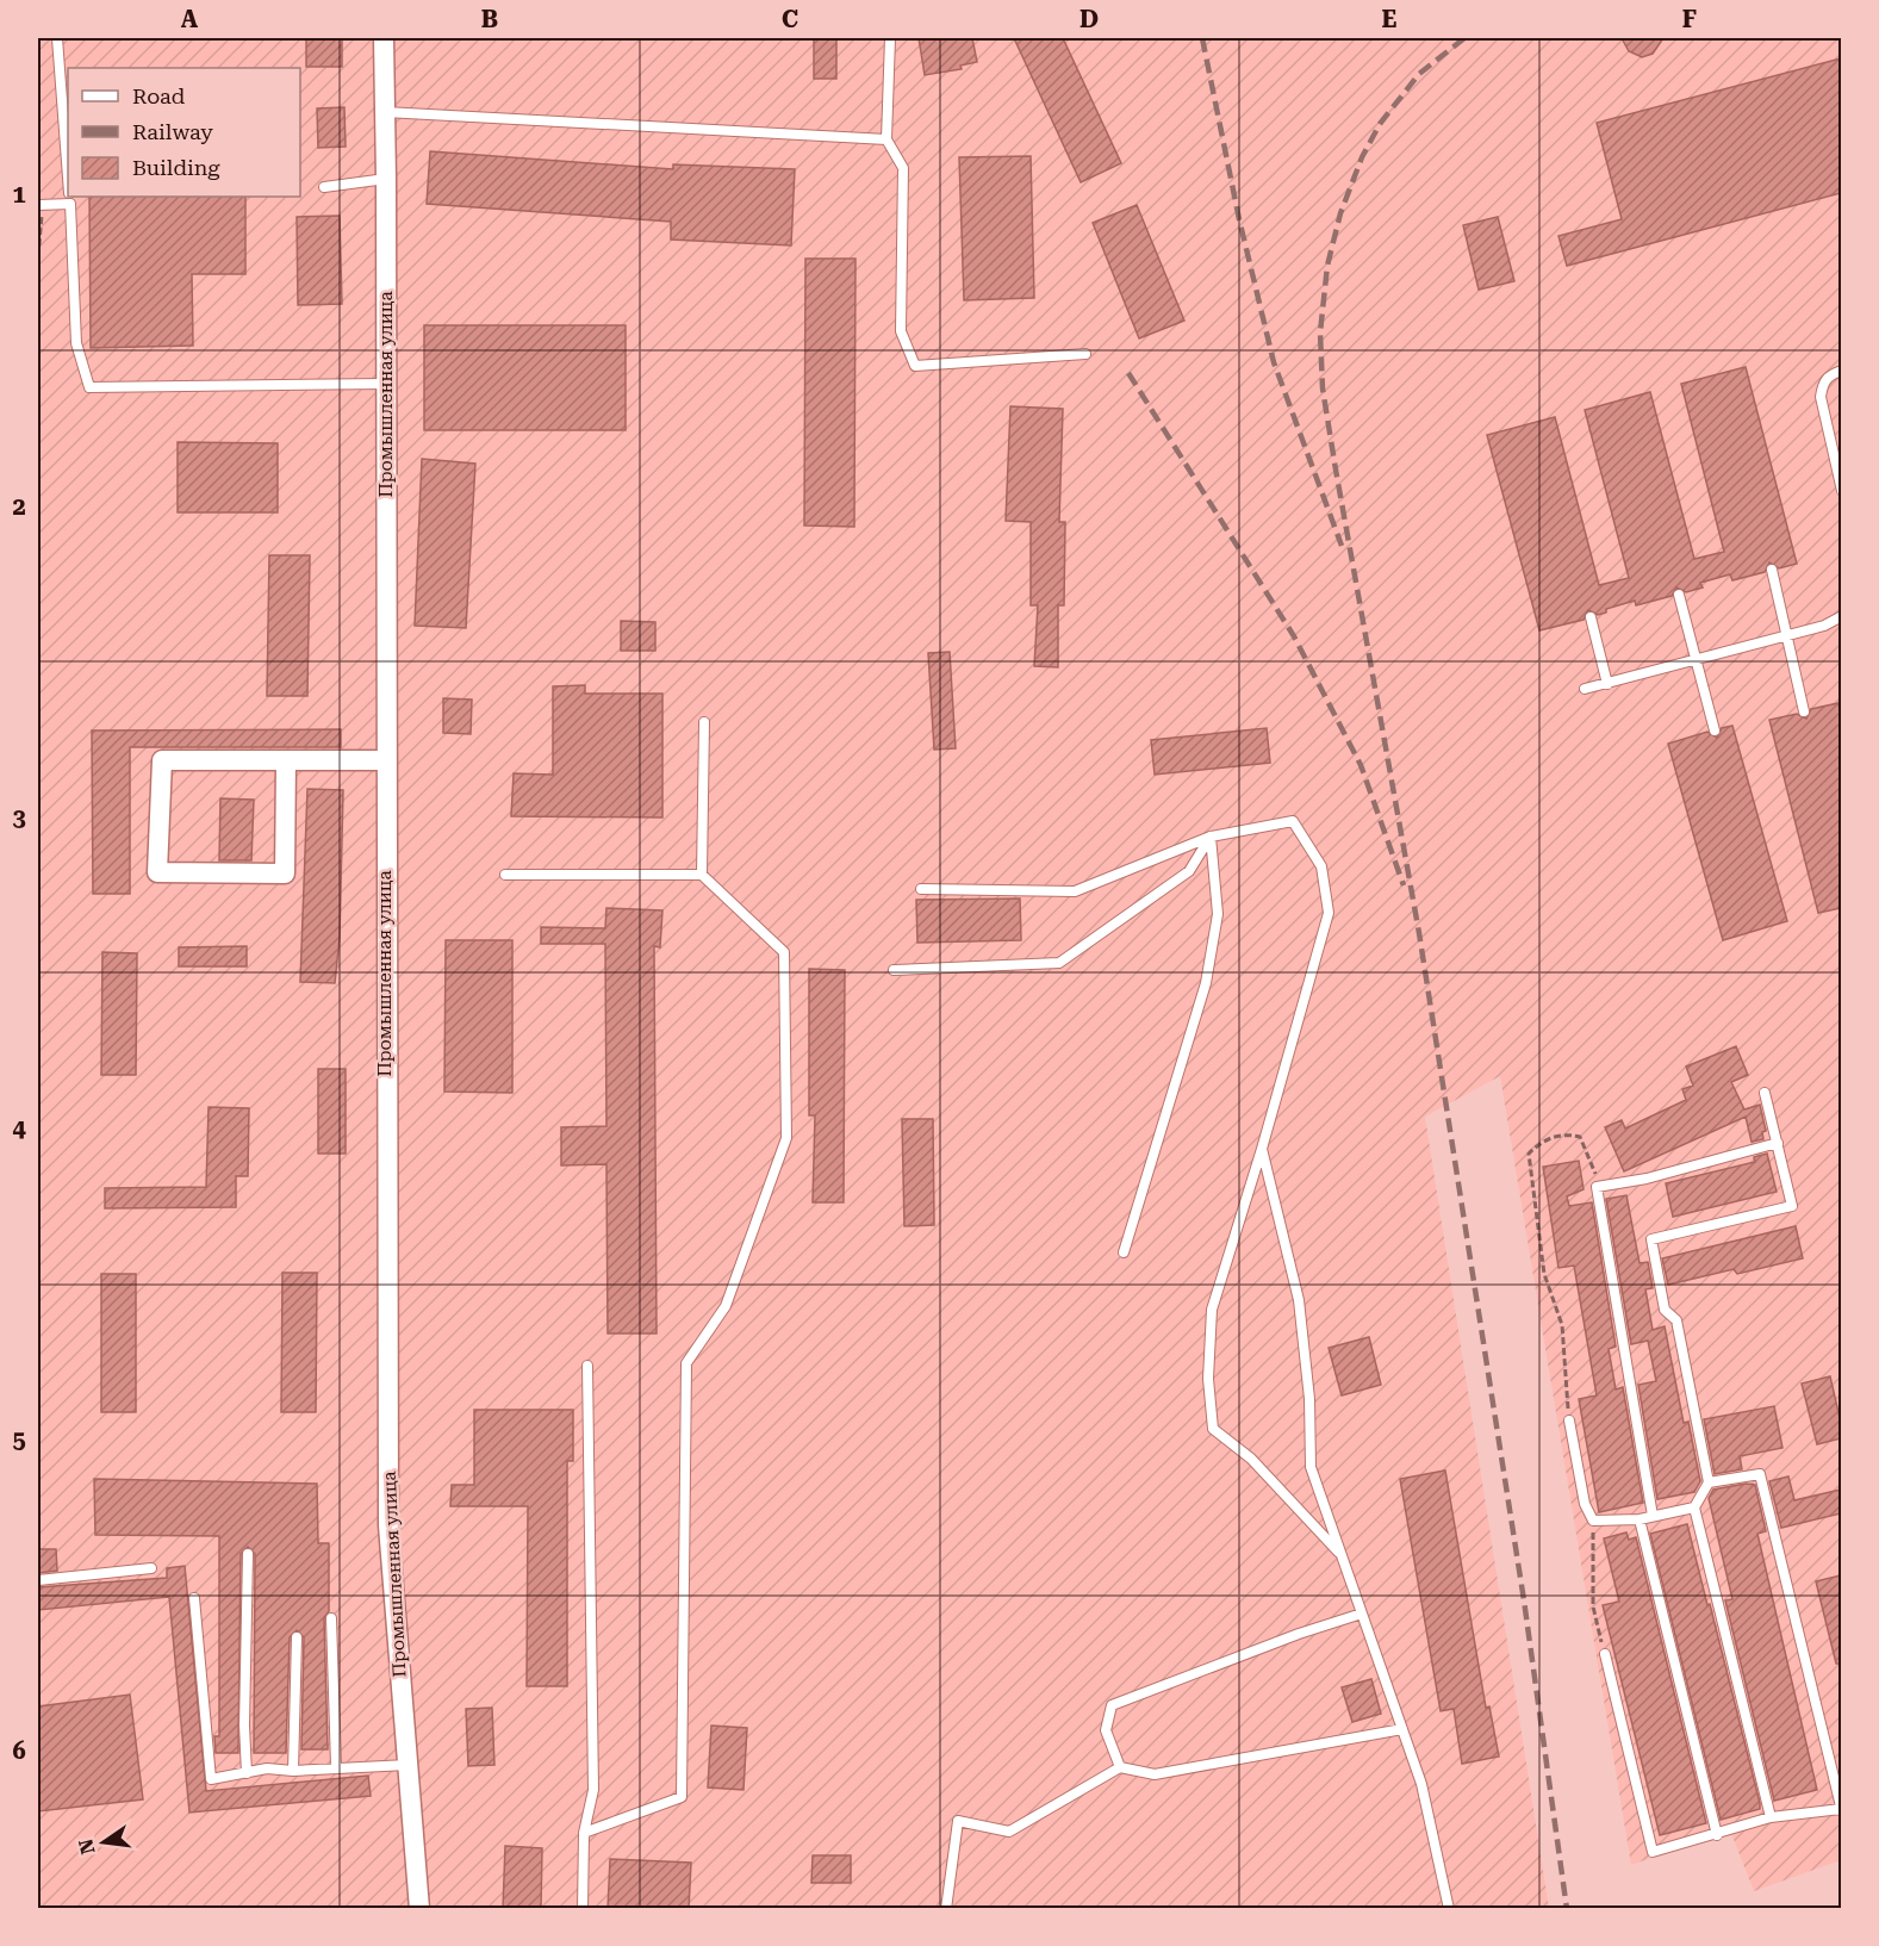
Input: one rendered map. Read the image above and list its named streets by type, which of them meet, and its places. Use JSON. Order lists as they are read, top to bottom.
{
  "streets": {
    "street": ["Промышленная улица"]
  },
  "legend": ["Road", "Railway", "Building"],
  "north": "left",
  "grid": {
    "columns": [
      "A",
      "B",
      "C",
      "D",
      "E",
      "F"
    ],
    "rows": [
      "1",
      "2",
      "3",
      "4",
      "5",
      "6"
    ]
  }
}
